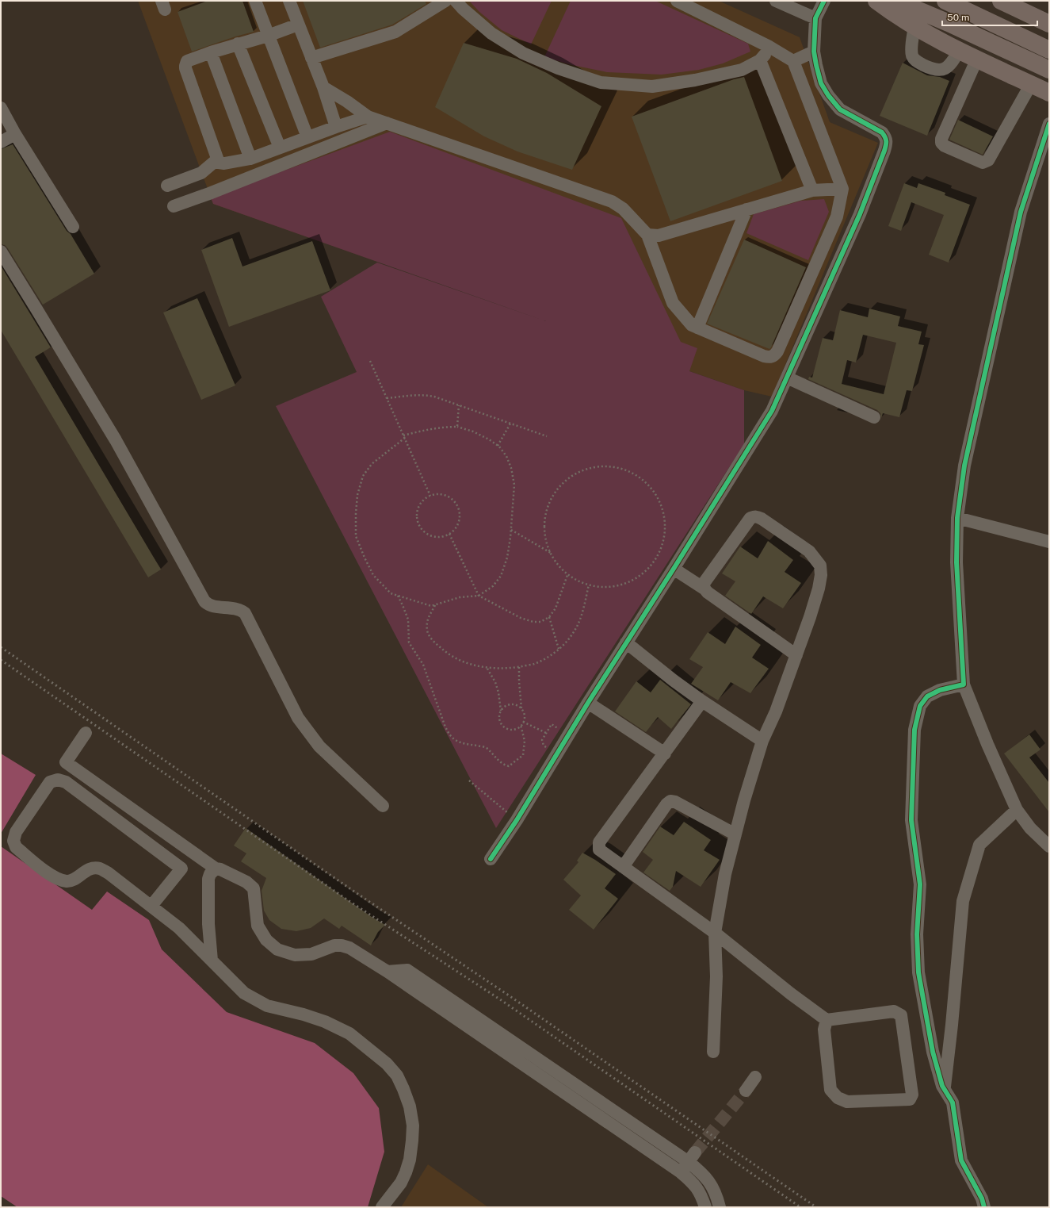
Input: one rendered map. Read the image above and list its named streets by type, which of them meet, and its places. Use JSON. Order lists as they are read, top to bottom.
{
  "scale_bar": "50 m"
}
